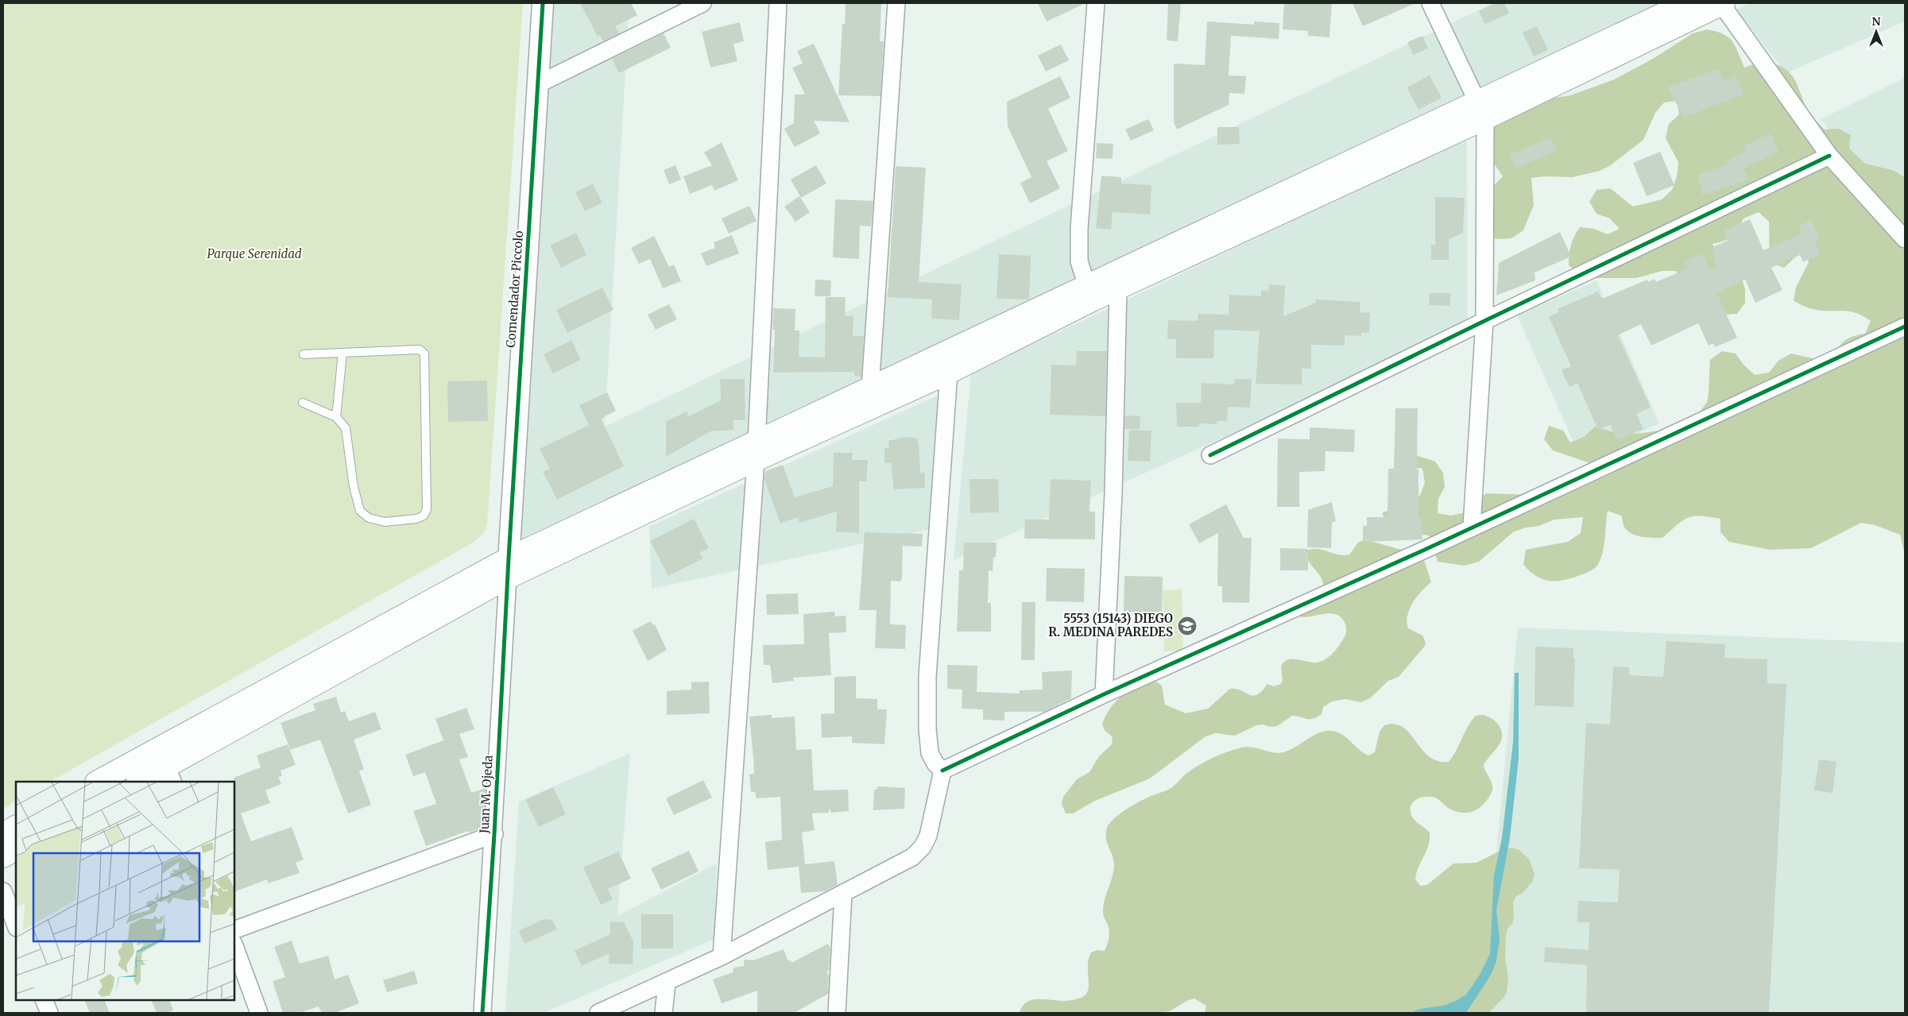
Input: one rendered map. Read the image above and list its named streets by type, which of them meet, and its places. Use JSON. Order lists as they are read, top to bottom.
{
  "streets": {
    "street": ["Comendador Piccolo", "Juan M. Ojeda"]
  },
  "crossings": [
    ["Comendador Piccolo", "Juan M. Ojeda"]
  ],
  "parks": ["Parque Serenidad"],
  "places": {
    "school or university": ["5553 (15143) DIEGO R. MEDINA PAREDES"]
  },
  "north": "top"
}
